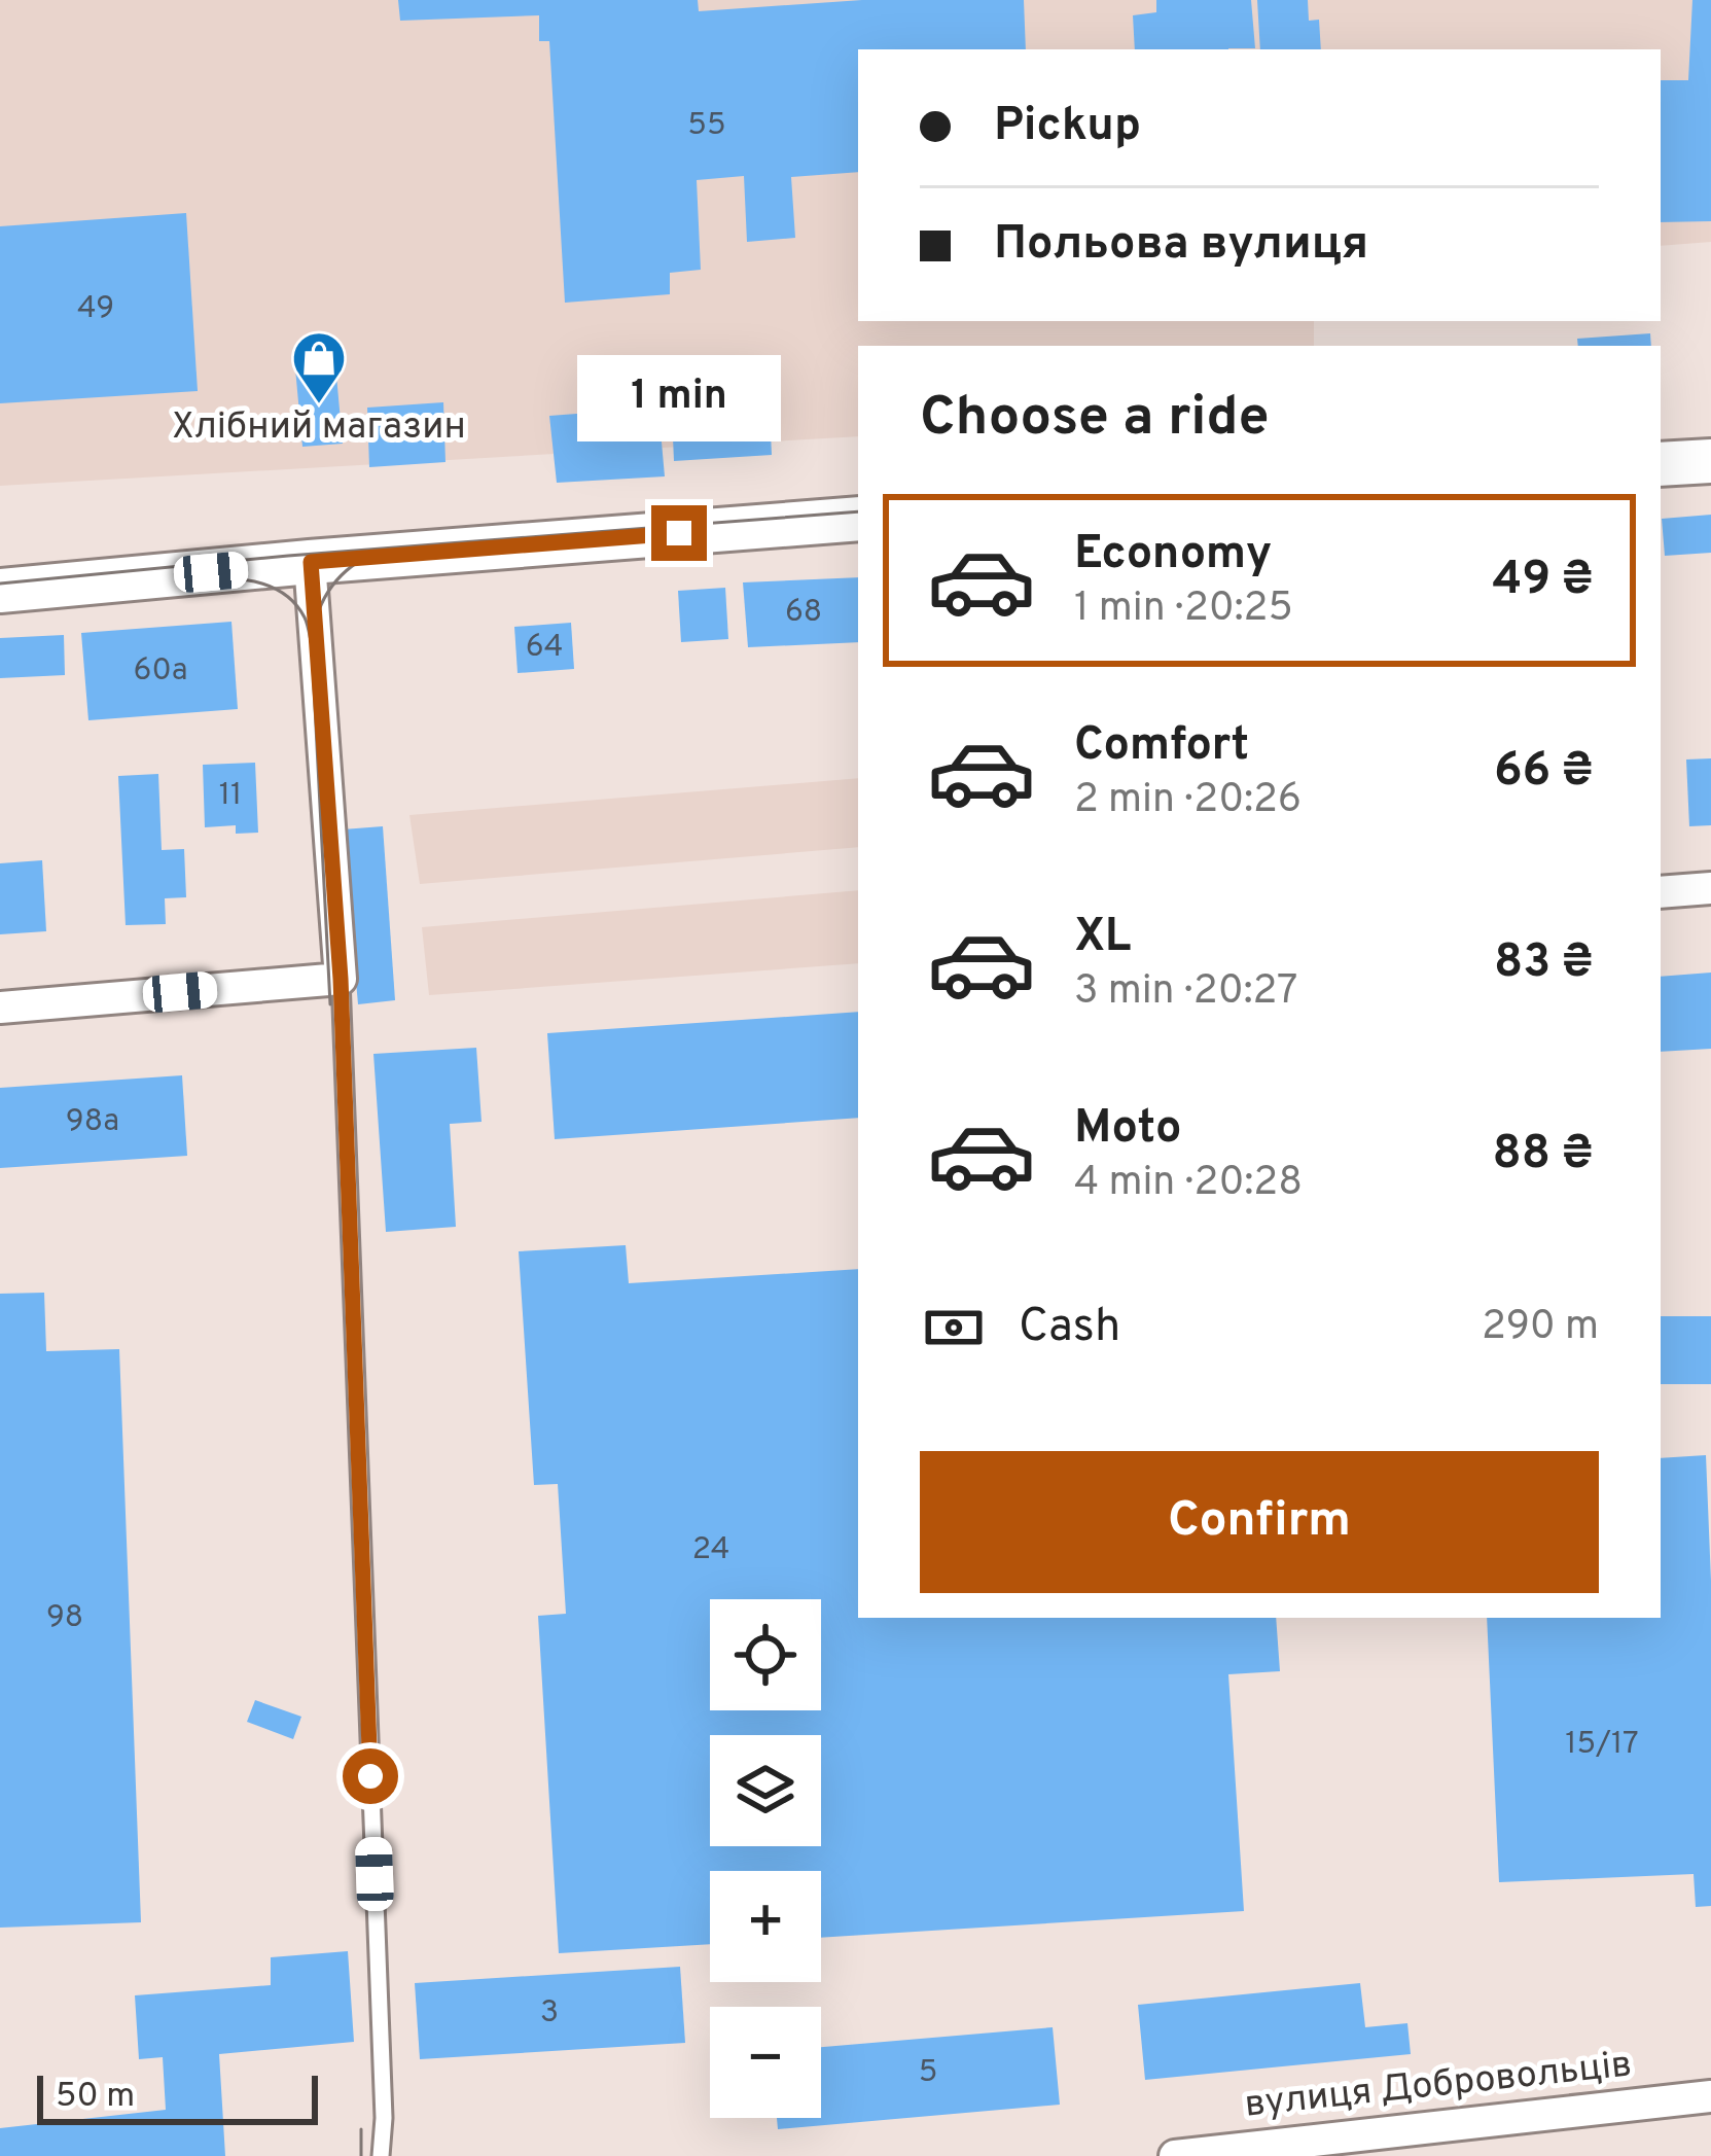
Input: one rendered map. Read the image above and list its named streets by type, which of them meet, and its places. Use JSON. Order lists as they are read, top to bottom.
{
  "streets": {
    "street": ["вулиця Добровольців"]
  },
  "places": {
    "shop": ["Хлібний магазин"]
  },
  "house_numbers": [
    "55",
    "49",
    "68",
    "64",
    "60а",
    "11",
    "98а",
    "24",
    "98",
    "15/17",
    "3",
    "5"
  ],
  "scale_bar": "50 m",
  "page": {
    "banner": ["Pickup", "Польова вулиця"],
    "heading": "Choose a ride",
    "bubble": "1 min",
    "list": [
      {
        "name": "Economy",
        "note": "1 min · 20:25",
        "value": "49 ₴"
      },
      {
        "name": "Comfort",
        "note": "2 min · 20:26",
        "value": "66 ₴"
      },
      {
        "name": "XL",
        "note": "3 min · 20:27",
        "value": "83 ₴"
      },
      {
        "name": "Moto",
        "note": "4 min · 20:28",
        "value": "88 ₴"
      }
    ],
    "pay": ["Cash", "290 m"],
    "buttons": "Confirm",
    "map_buttons": ["+", "−"],
    "scale": "50 m"
  }
}
